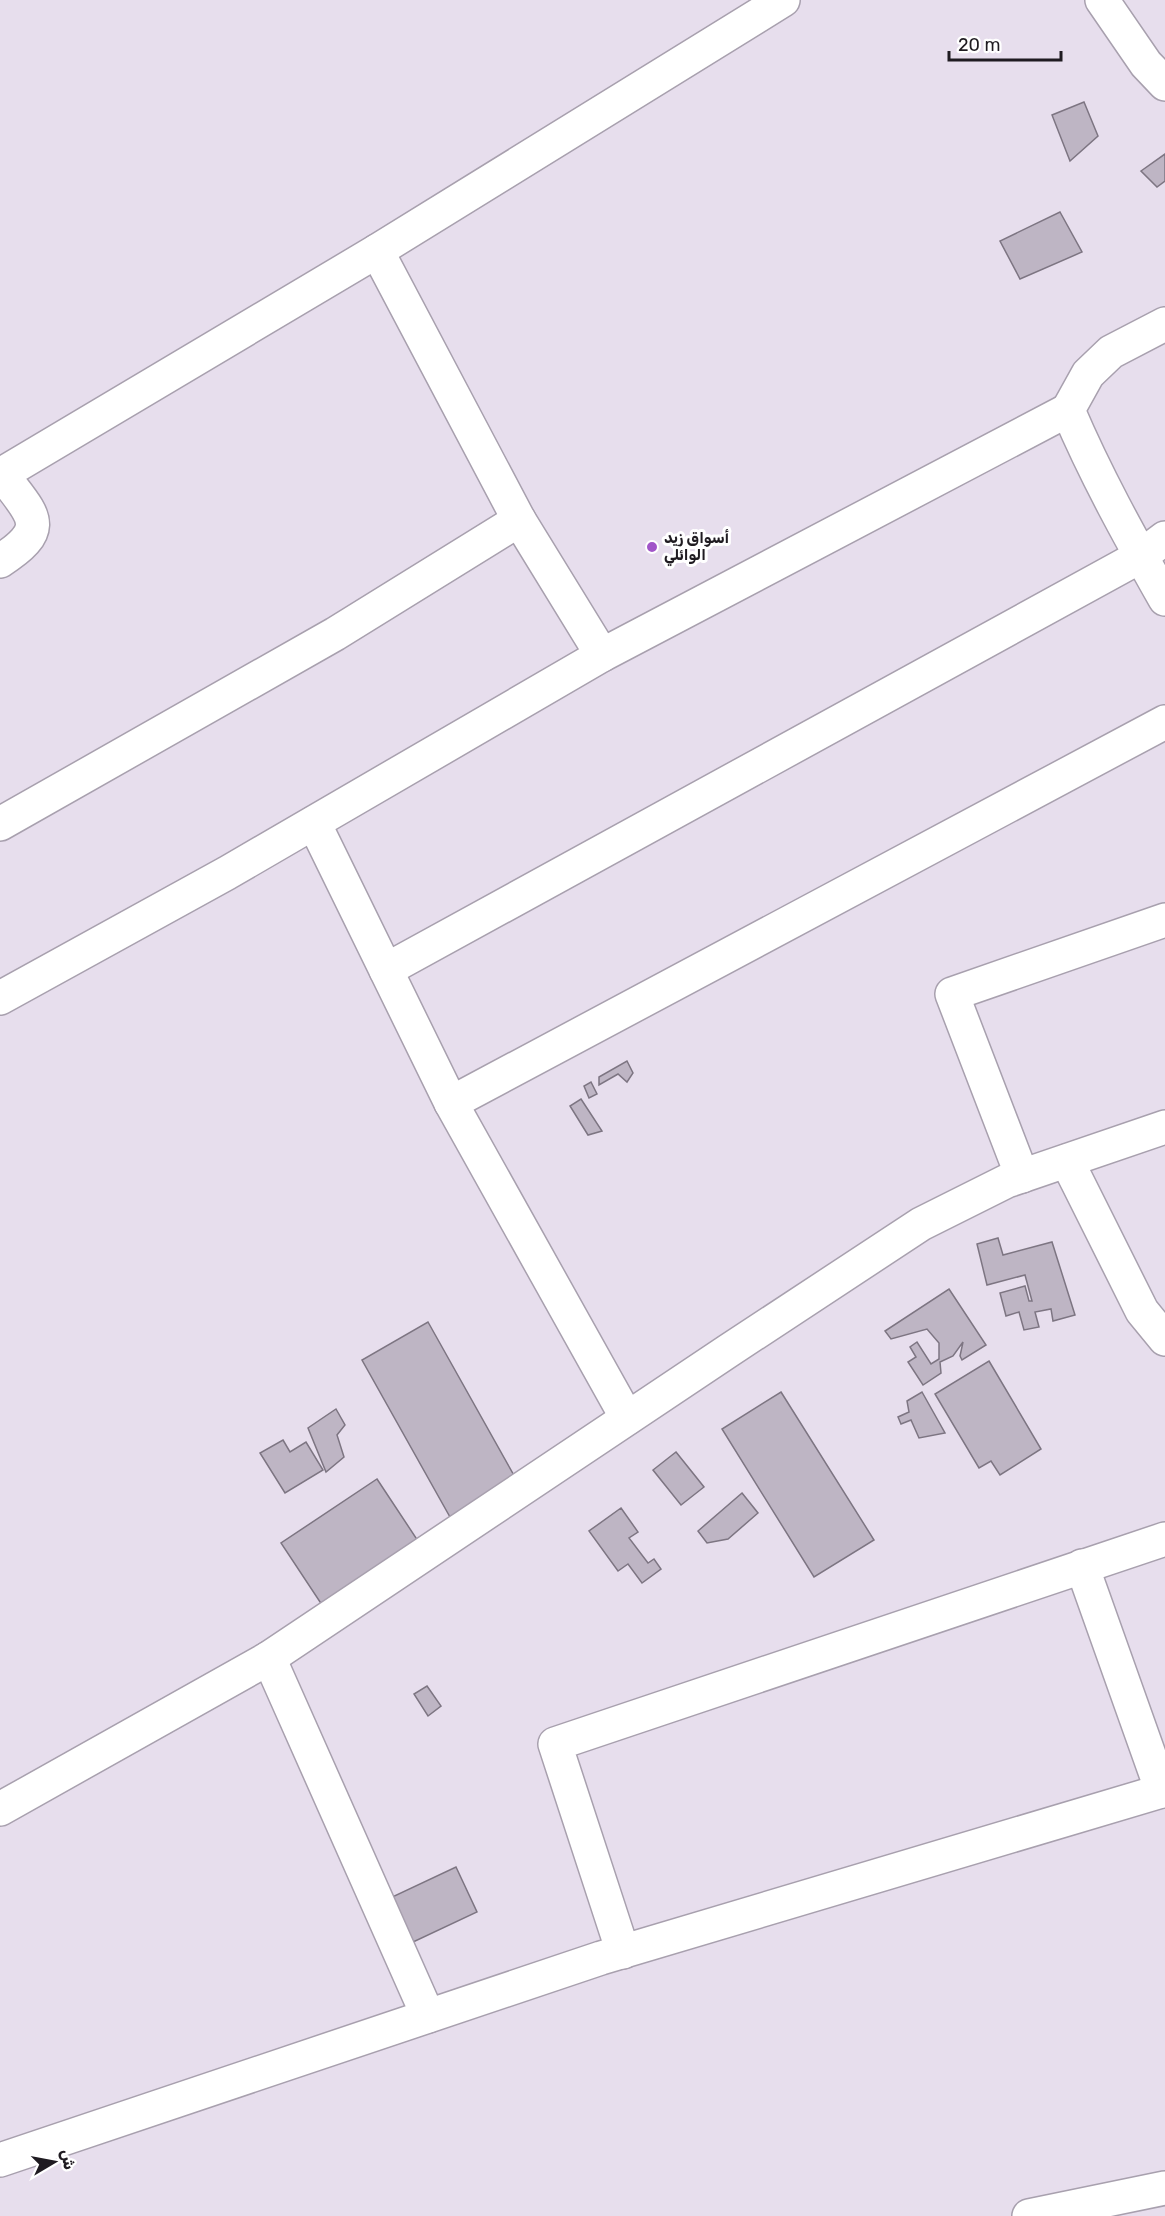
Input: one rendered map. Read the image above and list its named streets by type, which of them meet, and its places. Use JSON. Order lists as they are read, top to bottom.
{
  "places": ["أسواق زيد الوائلي"],
  "scale_bar": "20 m",
  "north": "right"
}
